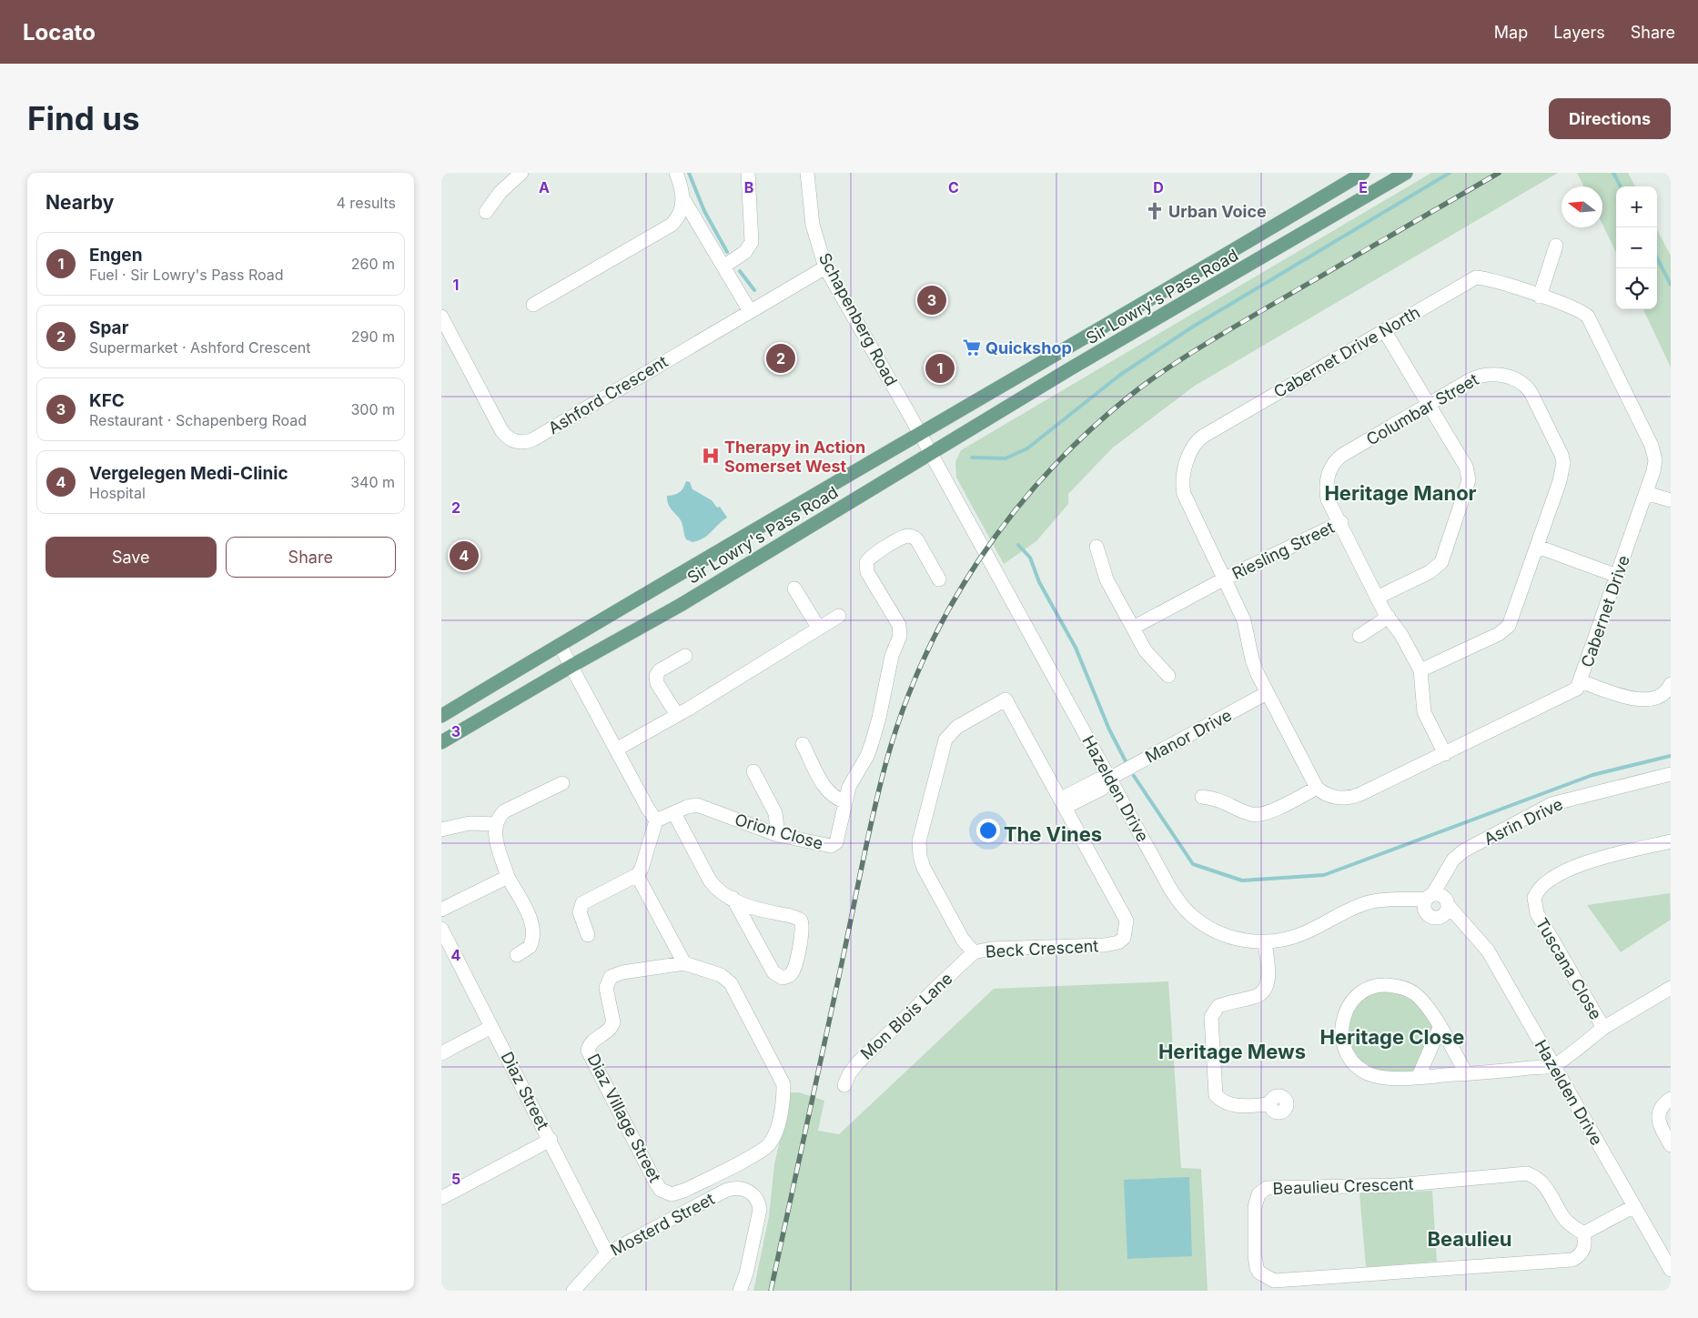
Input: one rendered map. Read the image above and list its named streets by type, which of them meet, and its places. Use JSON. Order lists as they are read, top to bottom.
{
  "streets": {
    "main road": ["Sir Lowry's Pass Road"],
    "street": [
      "Schapenberg Road",
      "Cabernet Drive North",
      "Ashford Crescent",
      "Columbar Street",
      "Riesling Street",
      "Cabernet Drive",
      "Manor Drive",
      "Hazelden Drive",
      "Asrin Drive",
      "Orion Close",
      "Beck Crescent",
      "Tuscana Close",
      "Mon Blois Lane",
      "Diaz Street",
      "Diaz Village Street",
      "Beaulieu Crescent",
      "Mosterd Street"
    ]
  },
  "crossings": [
    ["Sir Lowry's Pass Road", "Schapenberg Road"],
    ["Sir Lowry's Pass Road", "Hazelden Drive"],
    ["Schapenberg Road", "Ashford Crescent"],
    ["Schapenberg Road", "Hazelden Drive"],
    ["Cabernet Drive North", "Riesling Street"],
    ["Cabernet Drive North", "Cabernet Drive"],
    ["Columbar Street", "Riesling Street"],
    ["Columbar Street", "Cabernet Drive"],
    ["Manor Drive", "Hazelden Drive"],
    ["Hazelden Drive", "Asrin Drive"],
    ["Hazelden Drive", "Tuscana Close"],
    ["Beck Crescent", "Mon Blois Lane"],
    ["Diaz Street", "Mosterd Street"]
  ],
  "districts": [
    "Heritage Manor",
    "The Vines",
    "Heritage Close",
    "Heritage Mews",
    "Beaulieu"
  ],
  "places": {
    "church": ["Urban Voice"],
    "supermarket": ["Quickshop"],
    "hospital": ["Therapy in Action Somerset West"]
  },
  "north": "left",
  "page": {
    "header": "Locato",
    "nav": ["Map", "Layers", "Share"],
    "buttons": [
      "Directions",
      ["Save", "Share"]
    ],
    "title": "Find us",
    "heading": ["Nearby", "4 results"],
    "map_buttons": ["+", "−"],
    "list": [
      {
        "mark": "1",
        "name": "Engen",
        "note": "Fuel · Sir Lowry's Pass Road",
        "value": "260 m"
      },
      {
        "mark": "2",
        "name": "Spar",
        "note": "Supermarket · Ashford Crescent",
        "value": "290 m"
      },
      {
        "mark": "3",
        "name": "KFC",
        "note": "Restaurant · Schapenberg Road",
        "value": "300 m"
      },
      {
        "mark": "4",
        "name": "Vergelegen Medi-Clinic",
        "note": "Hospital",
        "value": "340 m"
      }
    ],
    "pins": [
      "3",
      "2",
      "1",
      "4"
    ]
  },
  "grid": {
    "columns": [
      "A",
      "B",
      "C",
      "D",
      "E"
    ],
    "rows": [
      "1",
      "2",
      "3",
      "4",
      "5"
    ]
  }
}
